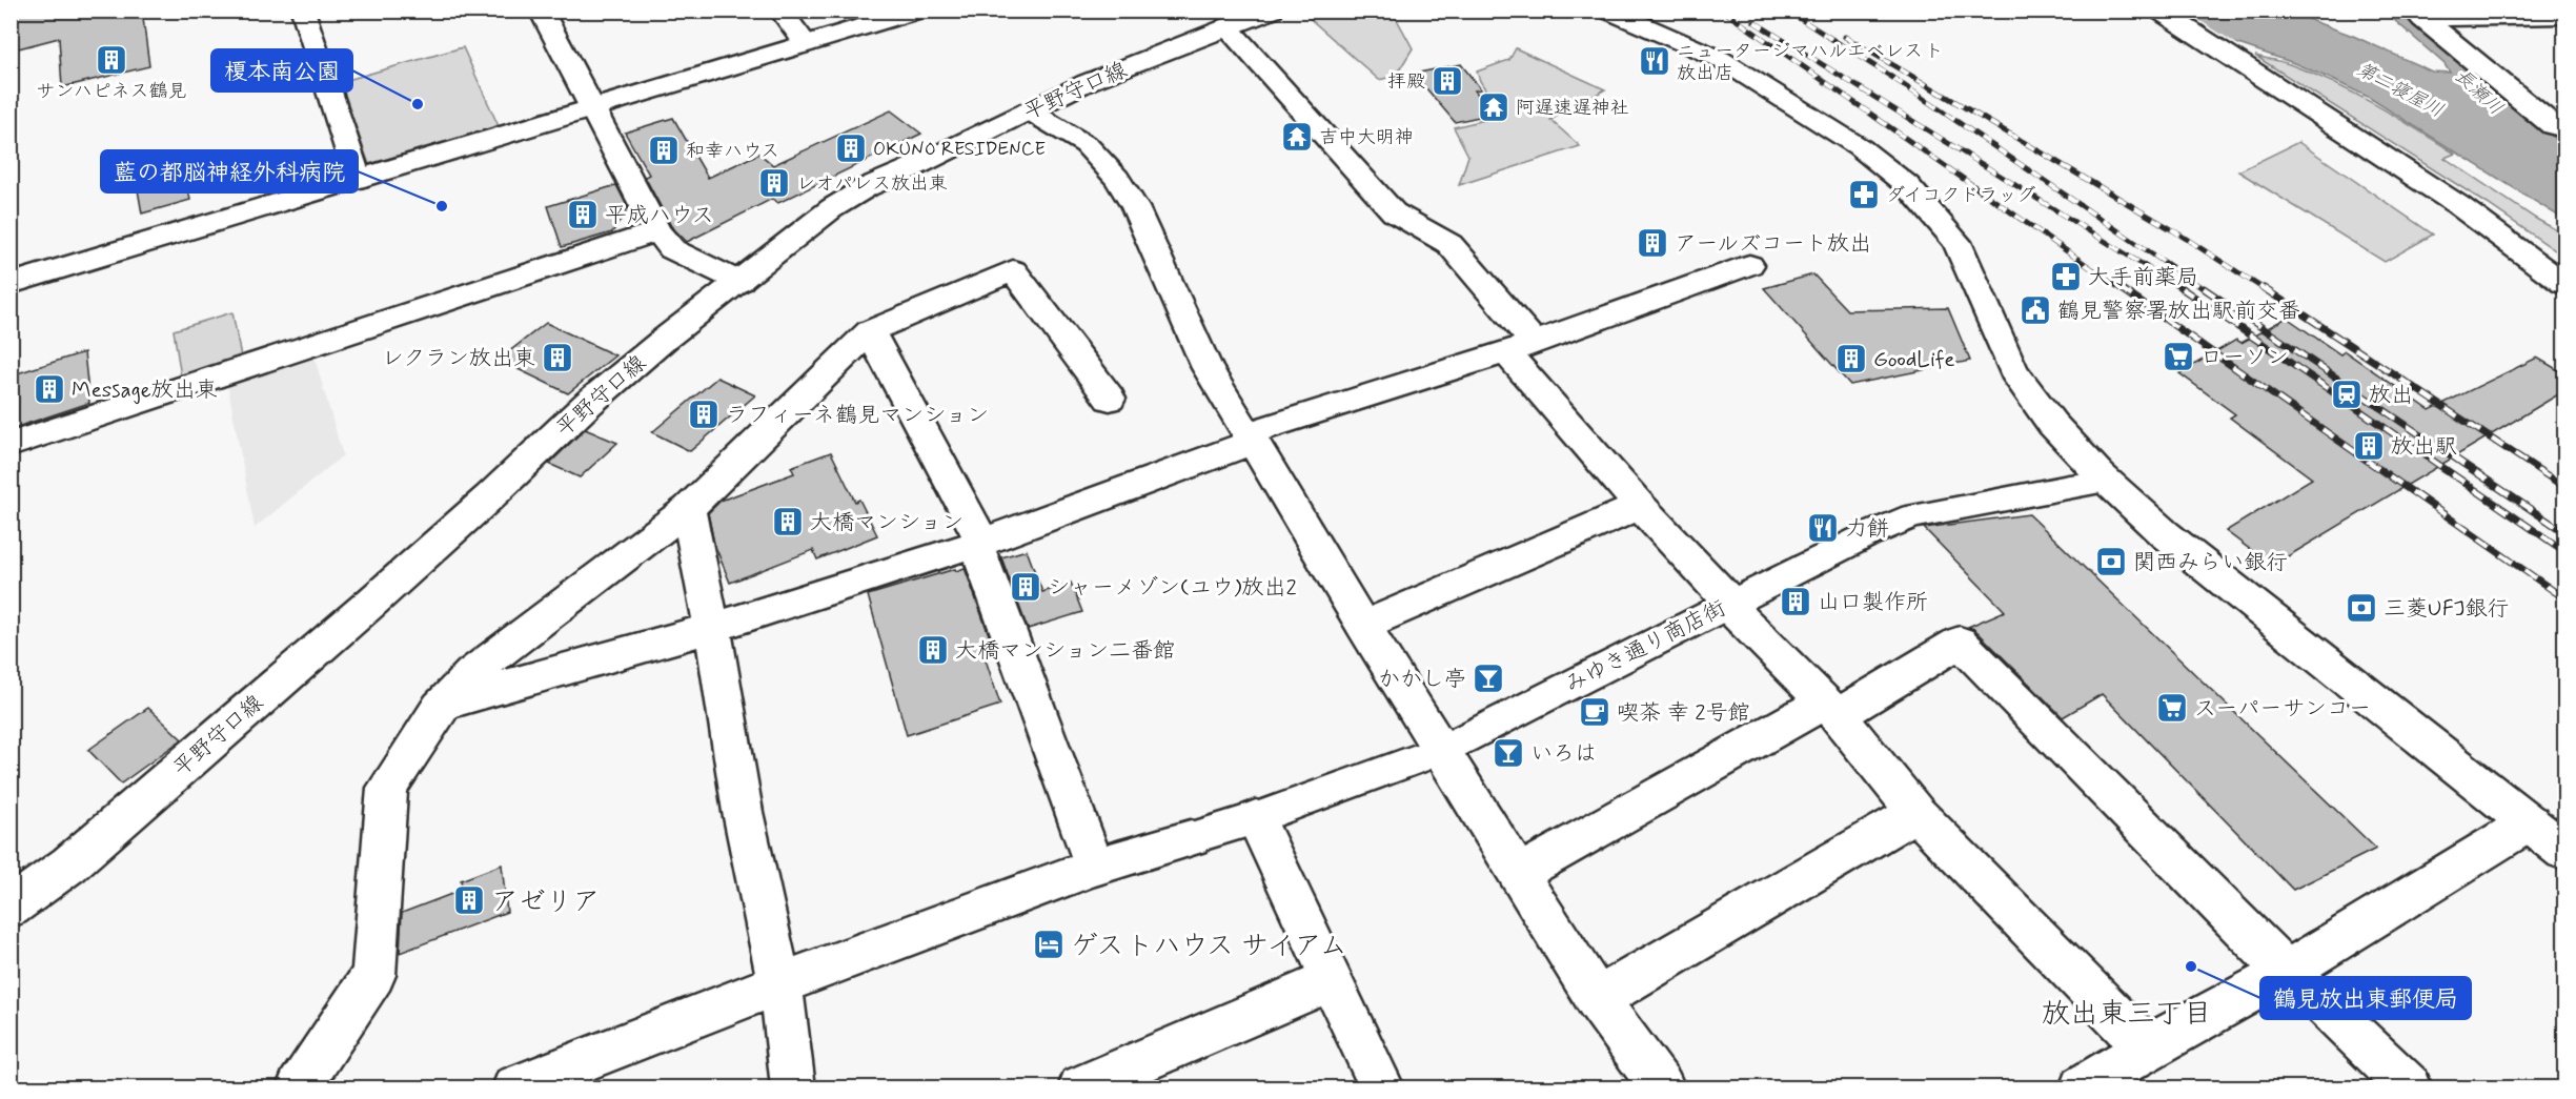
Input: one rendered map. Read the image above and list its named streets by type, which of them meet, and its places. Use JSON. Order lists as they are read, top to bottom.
{
  "streets": {
    "street": ["平野守口線", "みゆき通り商店街"]
  },
  "districts": ["放出東三丁目"],
  "water": ["第二寝屋川", "長瀬川"],
  "places": {
    "building": [
      "サンハピネス鶴見",
      "拝殿",
      "OKUNO RESIDENCE",
      "和幸ハウス",
      "レオパレス放出東",
      "平成ハウス",
      "アールズコート放出",
      "レクラン放出東",
      "GoodLife",
      "Message放出東",
      "ラフィーネ鶴見マンション",
      "放出駅",
      "大橋マンション",
      "シャーメゾン(ユウ)放出2",
      "山口製作所",
      "大橋マンション二番館",
      "アゼリア"
    ],
    "restaurant": ["ニュータージマハルエベレスト 放出店", "力餅"],
    "other": ["榎本南公園", "藍の都脳神経外科病院", "鶴見放出東郵便局"],
    "temple": ["阿遅速遅神社", "吉中大明神"],
    "pharmacy": ["ダイコクドラッグ", "大手前薬局"],
    "public building": ["鶴見警察署放出駅前交番"],
    "supermarket": ["ローソン", "スーパーサンコー"],
    "station": ["放出"],
    "bank": ["関西みらい銀行", "三菱UFJ銀行"],
    "bar": ["かかし亭", "いろは"],
    "cafe": ["喫茶 幸 2号館"],
    "hotel": ["ゲストハウス サイアム"]
  }
}
